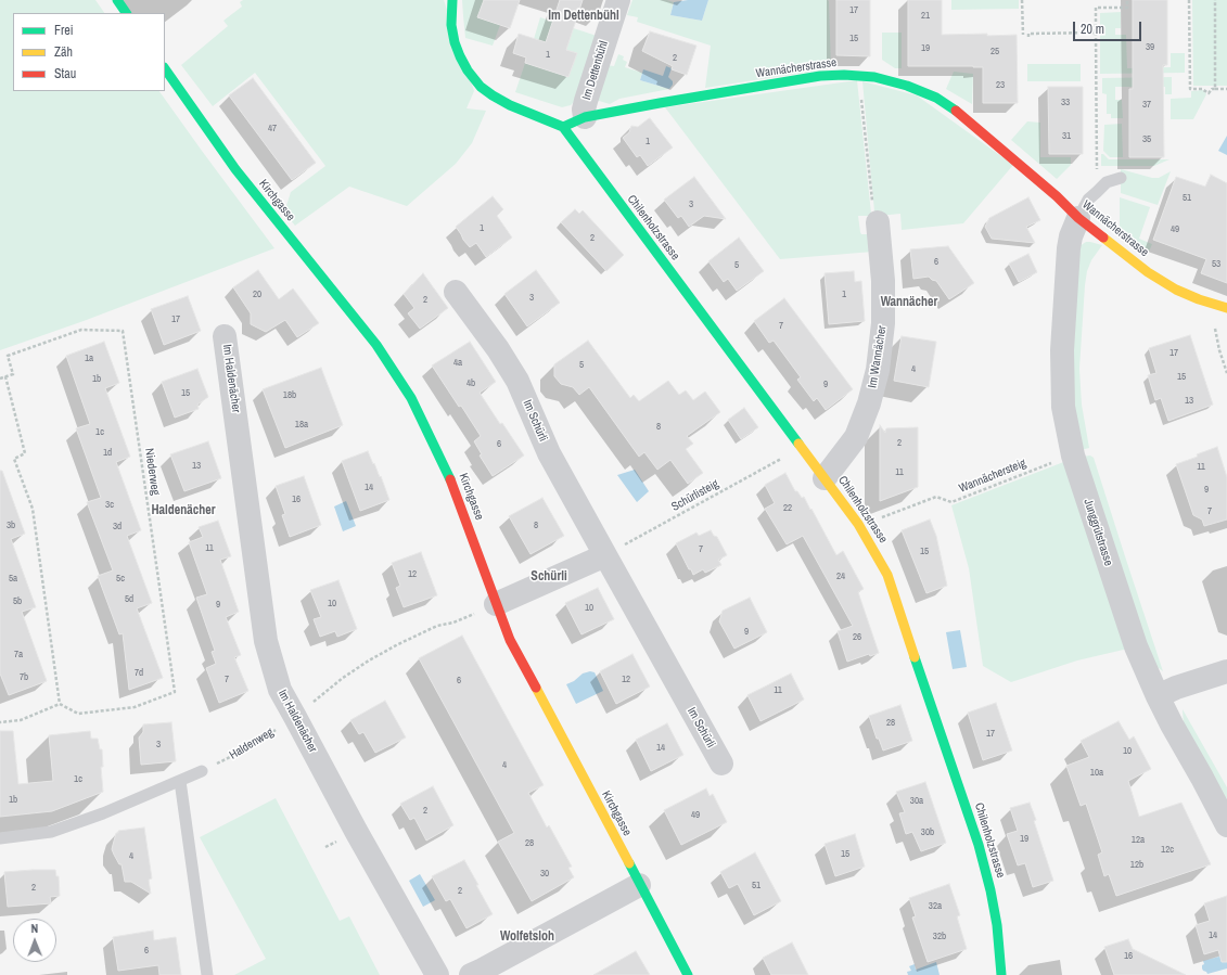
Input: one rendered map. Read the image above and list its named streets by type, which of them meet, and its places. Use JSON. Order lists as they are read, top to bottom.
{
  "streets": {
    "street": [
      "Wannächerstrasse",
      "Im Dettenbühl",
      "Kirchgasse",
      "Chilenholzstrasse",
      "Im Wannächer",
      "Im Haldenächer",
      "Im Schürli",
      "Junggrütstrasse"
    ],
    "path": [
      "Niederweg",
      "Wannächersteig",
      "Schürlisteig",
      "Haldenweg"
    ]
  },
  "crossings": [
    ["Wannächerstrasse", "Im Dettenbühl"],
    ["Wannächerstrasse", "Chilenholzstrasse"],
    ["Wannächerstrasse", "Junggrütstrasse"],
    ["Kirchgasse", "Haldenweg"],
    ["Chilenholzstrasse", "Im Wannächer"],
    ["Im Haldenächer", "Haldenweg"],
    ["Im Schürli", "Schürlisteig"]
  ],
  "districts": [
    "Im Dettenbühl",
    "Wannächer",
    "Haldenächer",
    "Schürli",
    "Wolfetsloh"
  ],
  "house_numbers": [
    "17",
    "21",
    "15",
    "39",
    "19",
    "25",
    "1",
    "2",
    "23",
    "33",
    "37",
    "47",
    "31",
    "35",
    "1",
    "51",
    "3",
    "1",
    "49",
    "2",
    "6",
    "53",
    "5",
    "20",
    "1",
    "3",
    "2",
    "17",
    "7",
    "17",
    "1a",
    "4a",
    "5",
    "4",
    "15",
    "1b",
    "4b",
    "9",
    "15",
    "18b",
    "13",
    "18a",
    "8",
    "1c",
    "2",
    "6",
    "1d",
    "13",
    "11",
    "11",
    "14",
    "9",
    "16",
    "3c",
    "22",
    "7",
    "3b",
    "8",
    "3d",
    "11",
    "7",
    "15",
    "12",
    "24",
    "5a",
    "5c",
    "5d",
    "5b",
    "10",
    "9",
    "10",
    "9",
    "26",
    "7a",
    "7d",
    "7b",
    "7",
    "12",
    "6",
    "11",
    "28",
    "17",
    "3",
    "14",
    "10",
    "4",
    "10a",
    "1c",
    "1b",
    "30a",
    "2",
    "49",
    "30b",
    "19",
    "12a",
    "28",
    "12c",
    "15",
    "4",
    "12b",
    "30",
    "51",
    "2",
    "2",
    "32a",
    "14",
    "32b",
    "6",
    "16"
  ],
  "legend": ["Frei", "Zäh", "Stau"],
  "scale_bar": "20 m",
  "north": "top"
}
